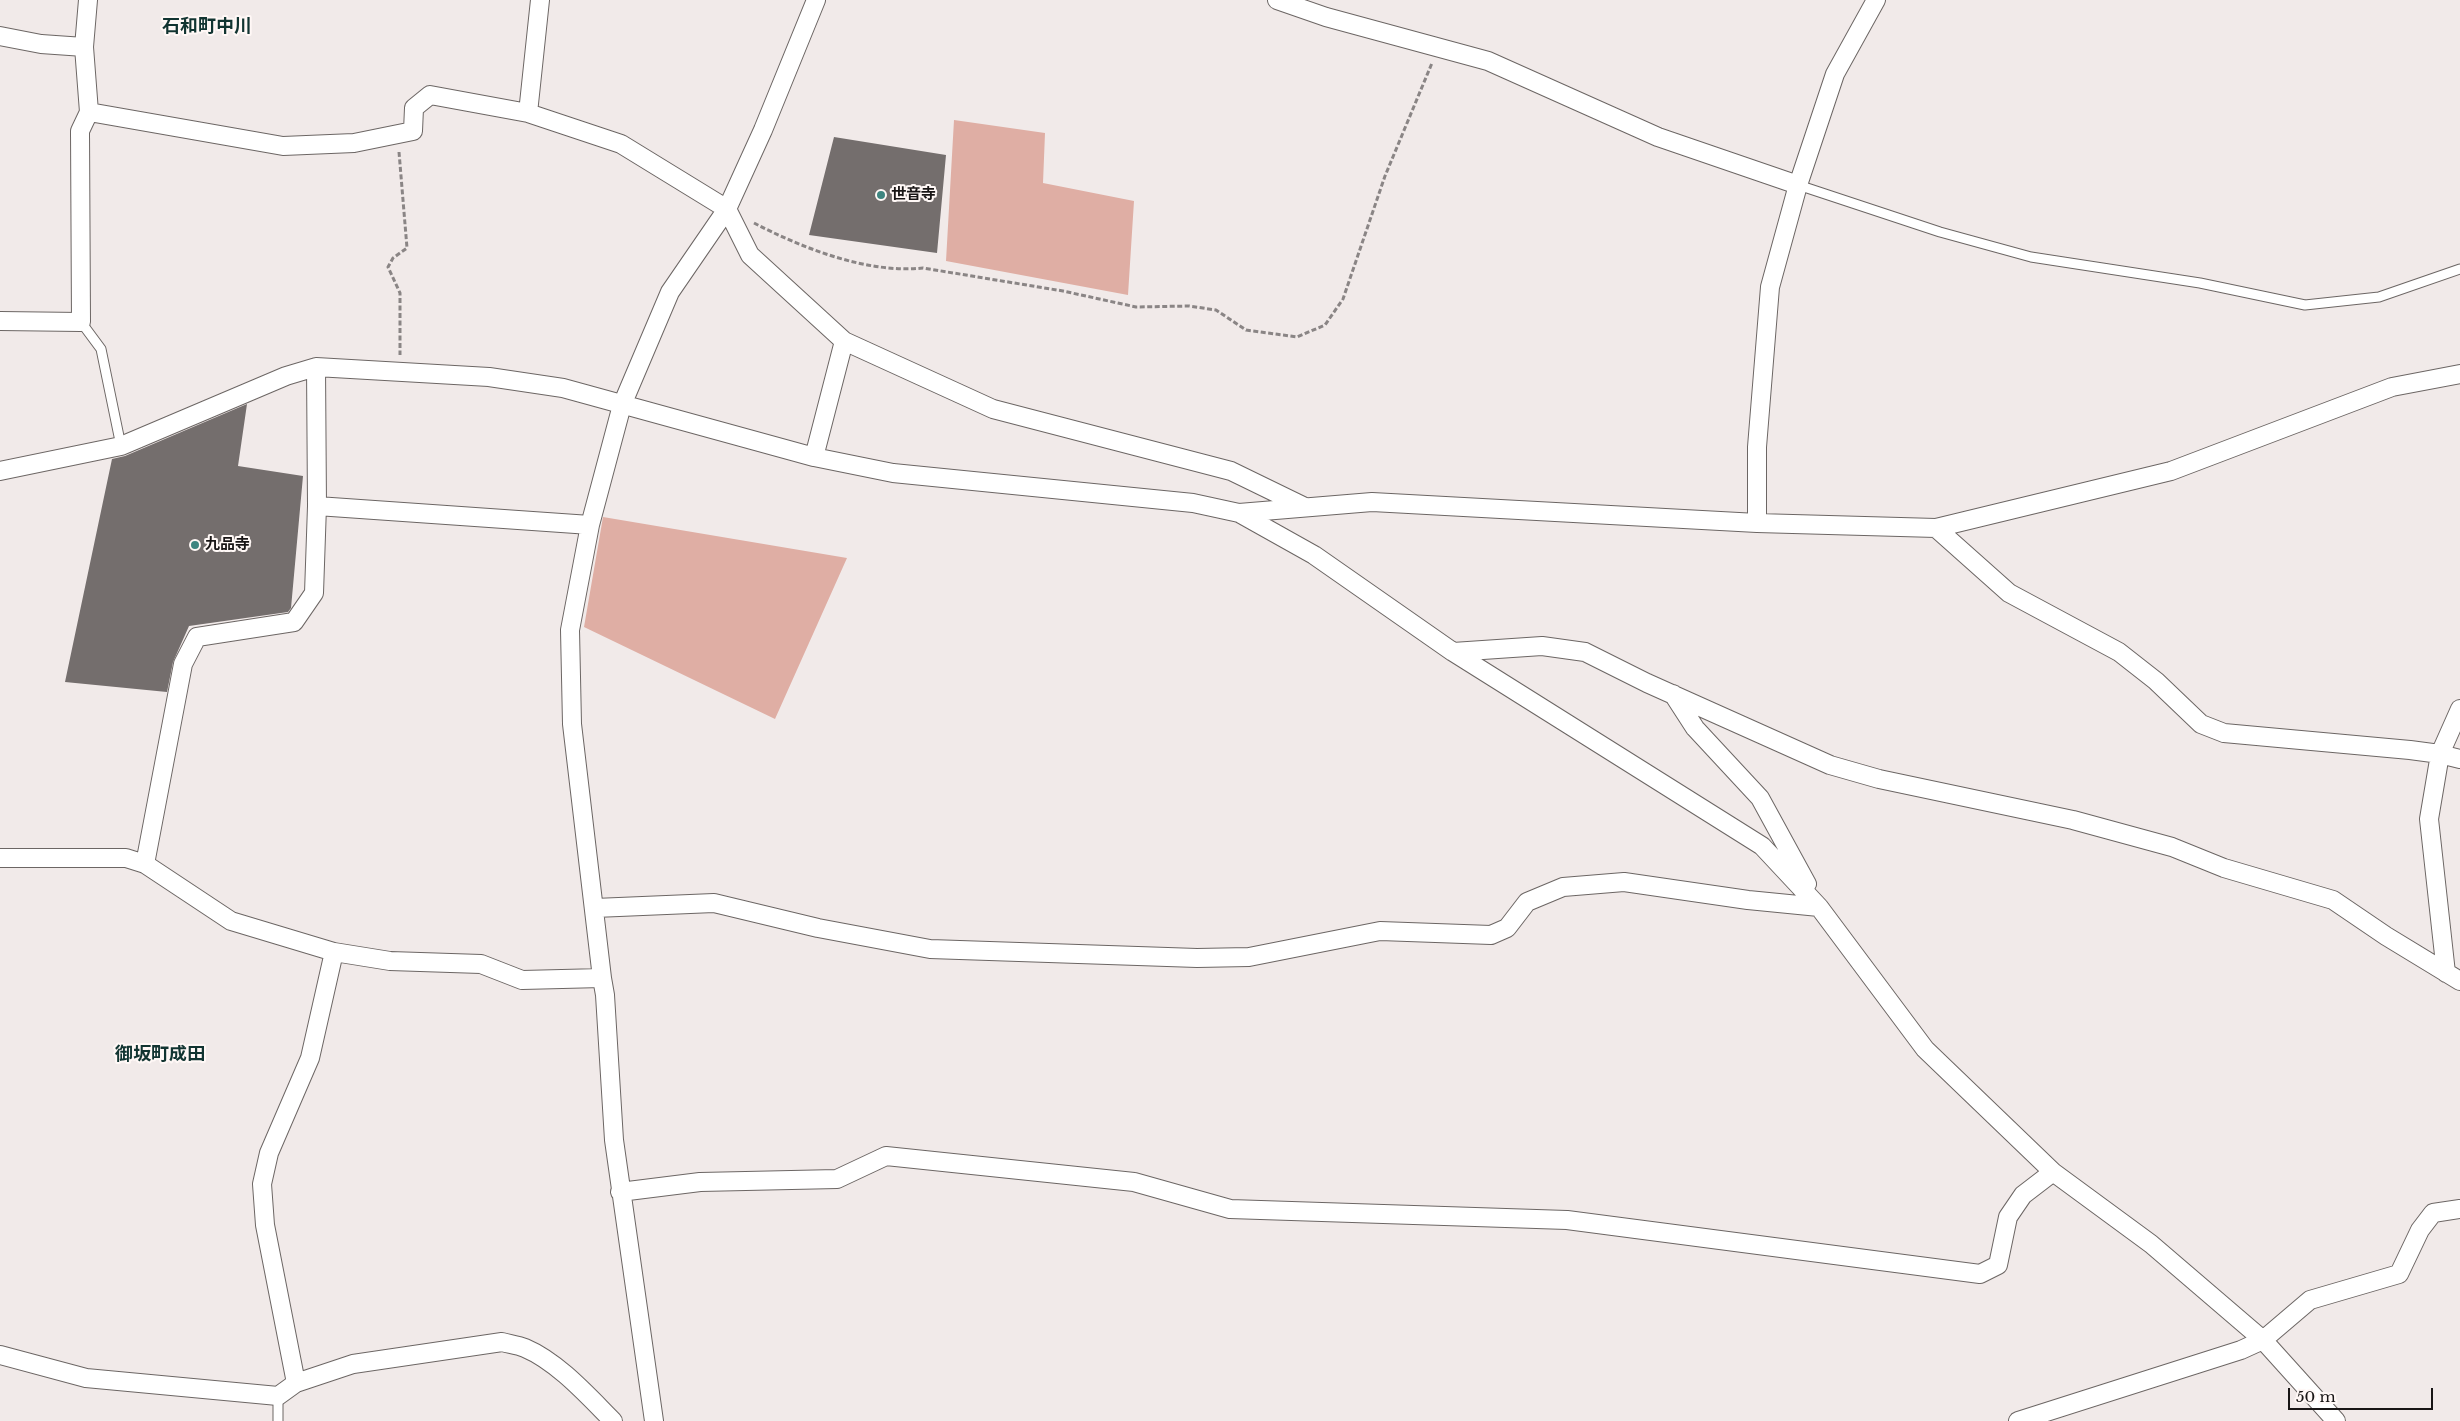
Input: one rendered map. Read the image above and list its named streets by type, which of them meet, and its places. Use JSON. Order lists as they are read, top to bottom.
{
  "districts": ["石和町中川", "御坂町成田"],
  "places": ["世音寺", "九品寺"],
  "scale_bar": "50 m"
}
